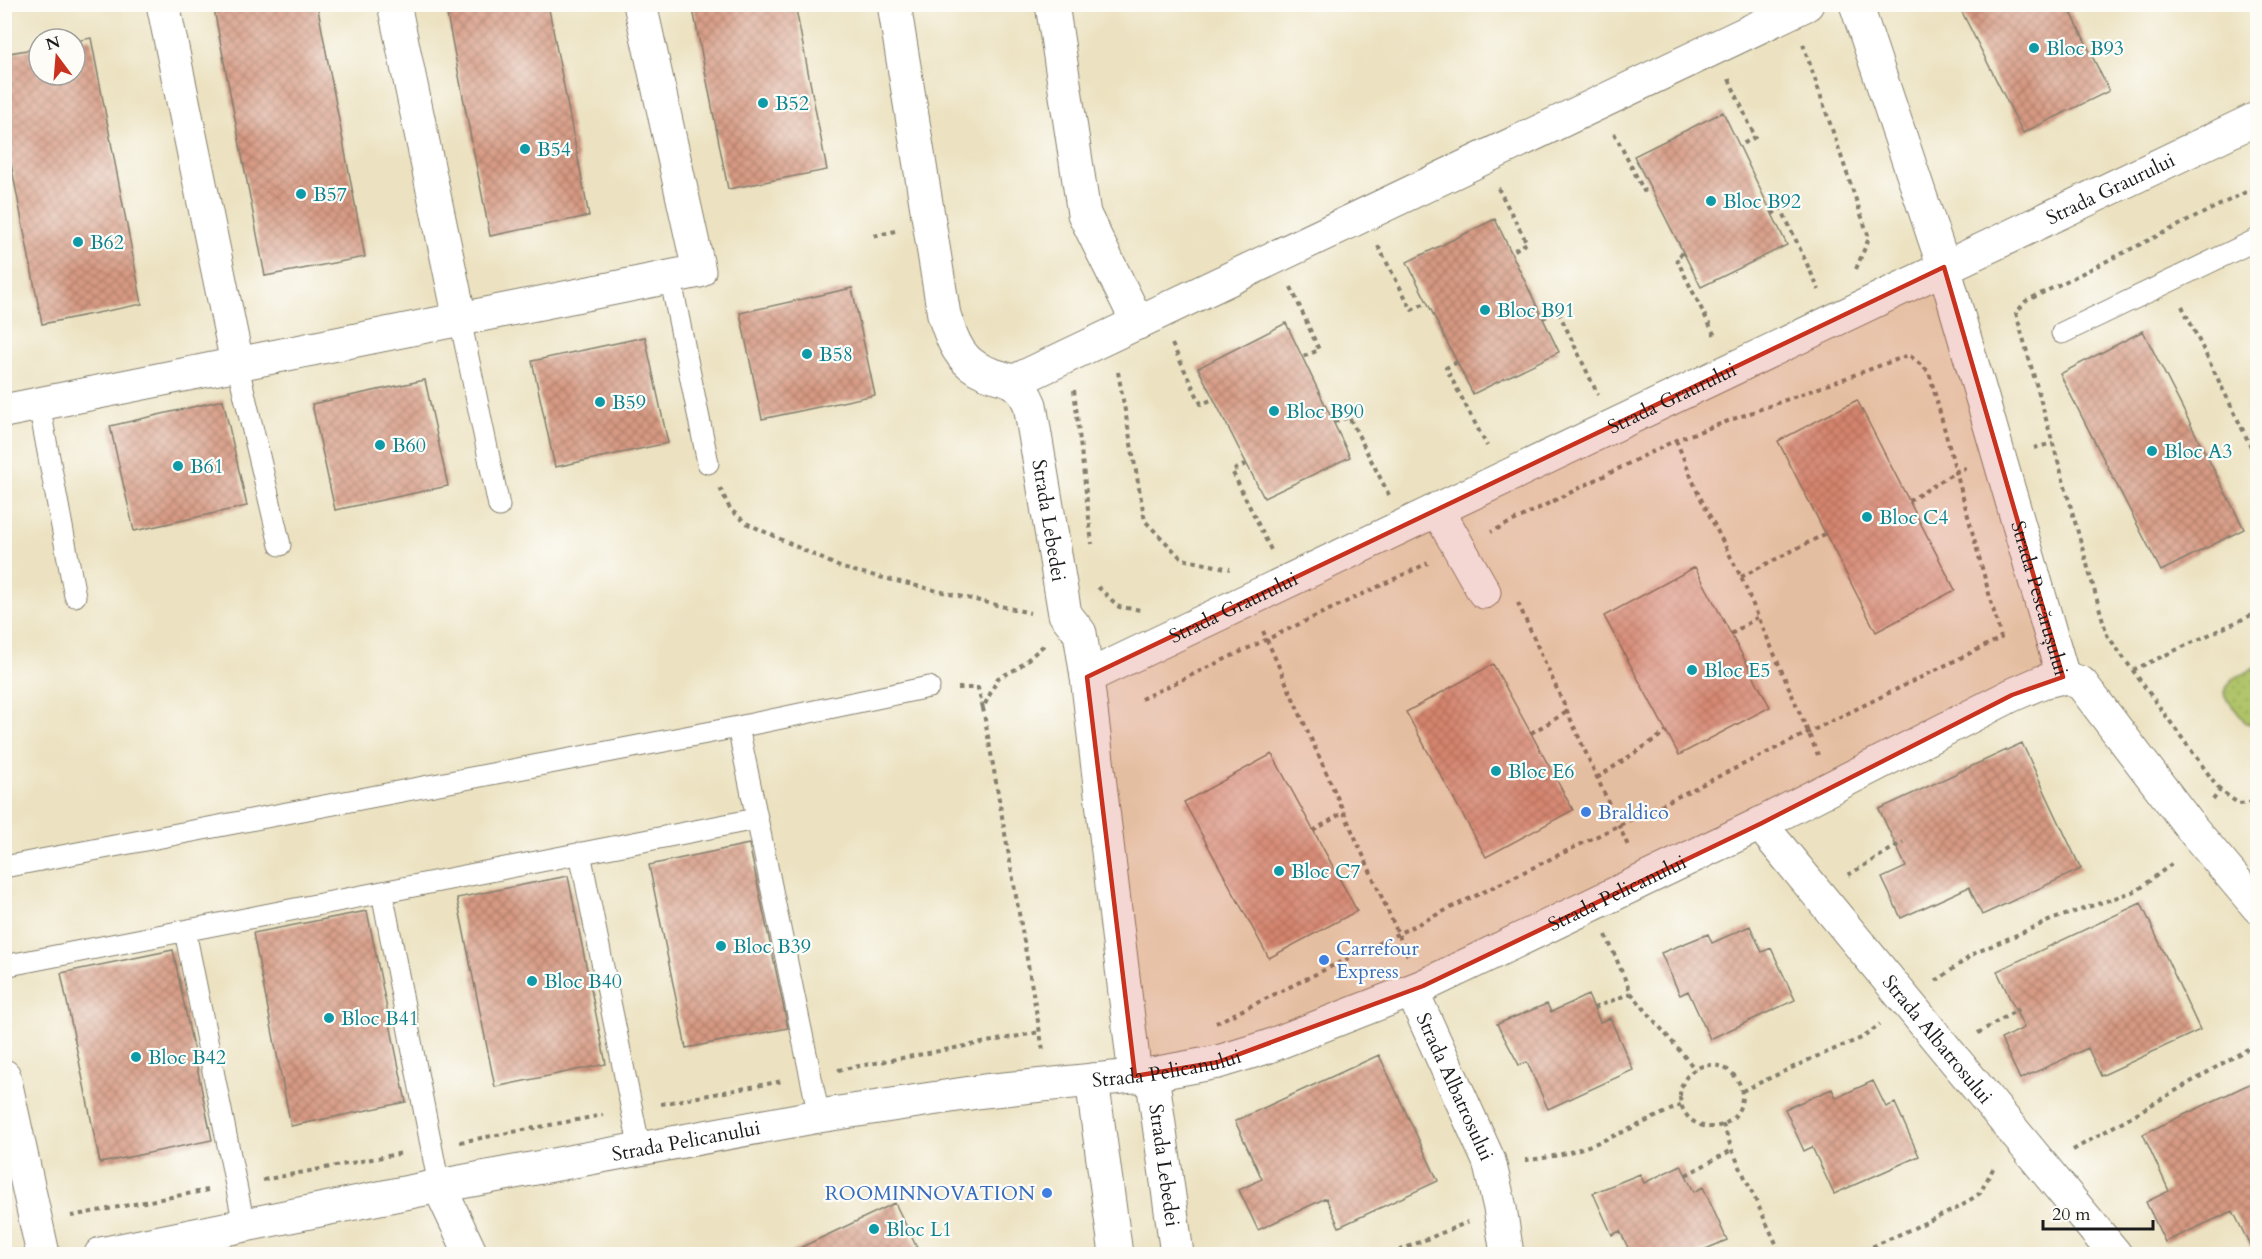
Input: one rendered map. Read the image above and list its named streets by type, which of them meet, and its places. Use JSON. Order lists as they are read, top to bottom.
{
  "streets": {
    "street": [
      "Strada Graurului",
      "Strada Lebedei",
      "Strada Pescărușului",
      "Strada Pelicanului",
      "Strada Albatrosului"
    ]
  },
  "crossings": [
    ["Strada Graurului", "Strada Lebedei"],
    ["Strada Graurului", "Strada Pescărușului"],
    ["Strada Lebedei", "Strada Pelicanului"],
    ["Strada Pescărușului", "Strada Pelicanului"],
    ["Strada Pelicanului", "Strada Albatrosului"]
  ],
  "places": [
    "Bloc B93",
    "B52",
    "B54",
    "B57",
    "Bloc B92",
    "B62",
    "Bloc B91",
    "B58",
    "B59",
    "Bloc B90",
    "B60",
    "Bloc A3",
    "B61",
    "Bloc C4",
    "Bloc E5",
    "Bloc E6",
    "Braldico",
    "Bloc C7",
    "Bloc B39",
    "Carrefour Express",
    "Bloc B40",
    "Bloc B41",
    "Bloc B42",
    "ROOMINNOVATION",
    "Bloc L1"
  ],
  "scale_bar": "20 m",
  "north": "top"
}
